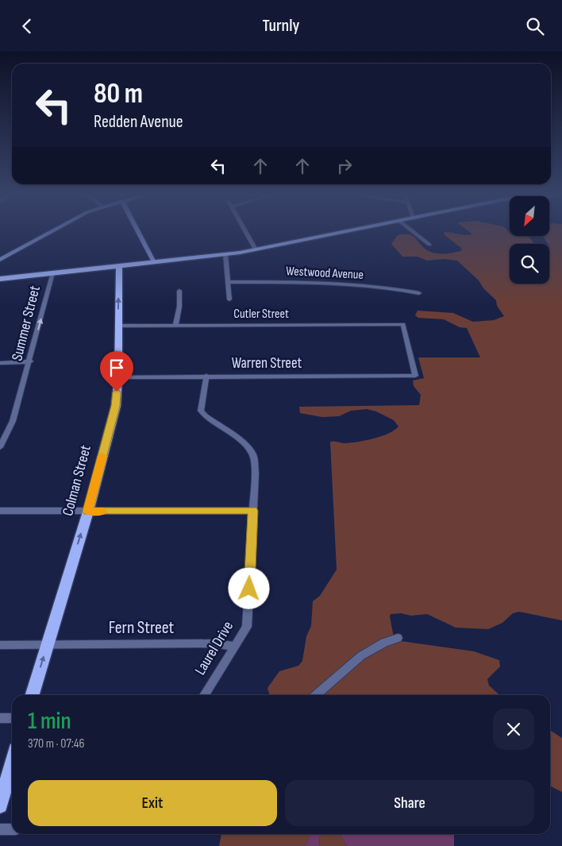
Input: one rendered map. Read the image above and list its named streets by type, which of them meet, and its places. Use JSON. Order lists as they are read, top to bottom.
{
  "streets": {
    "main road": ["Colman Street"],
    "street": [
      "Westwood Avenue",
      "Cutler Street",
      "Summer Street",
      "Warren Street",
      "Fern Street",
      "Laurel Drive"
    ]
  },
  "crossings": [
    ["Cutler Street", "Warren Street"],
    ["Cutler Street", "Colman Street"],
    ["Warren Street", "Colman Street"],
    ["Warren Street", "Laurel Drive"],
    ["Colman Street", "Fern Street"],
    ["Fern Street", "Laurel Drive"]
  ],
  "one_way": ["Summer Street", "Colman Street"],
  "north": "bottom left",
  "page": {
    "header": "Turnly",
    "turn": ["80 m", "Redden Avenue"],
    "heading": ["1 min", "370 m · 07:46"],
    "buttons": ["Exit", "Share"]
  }
}
